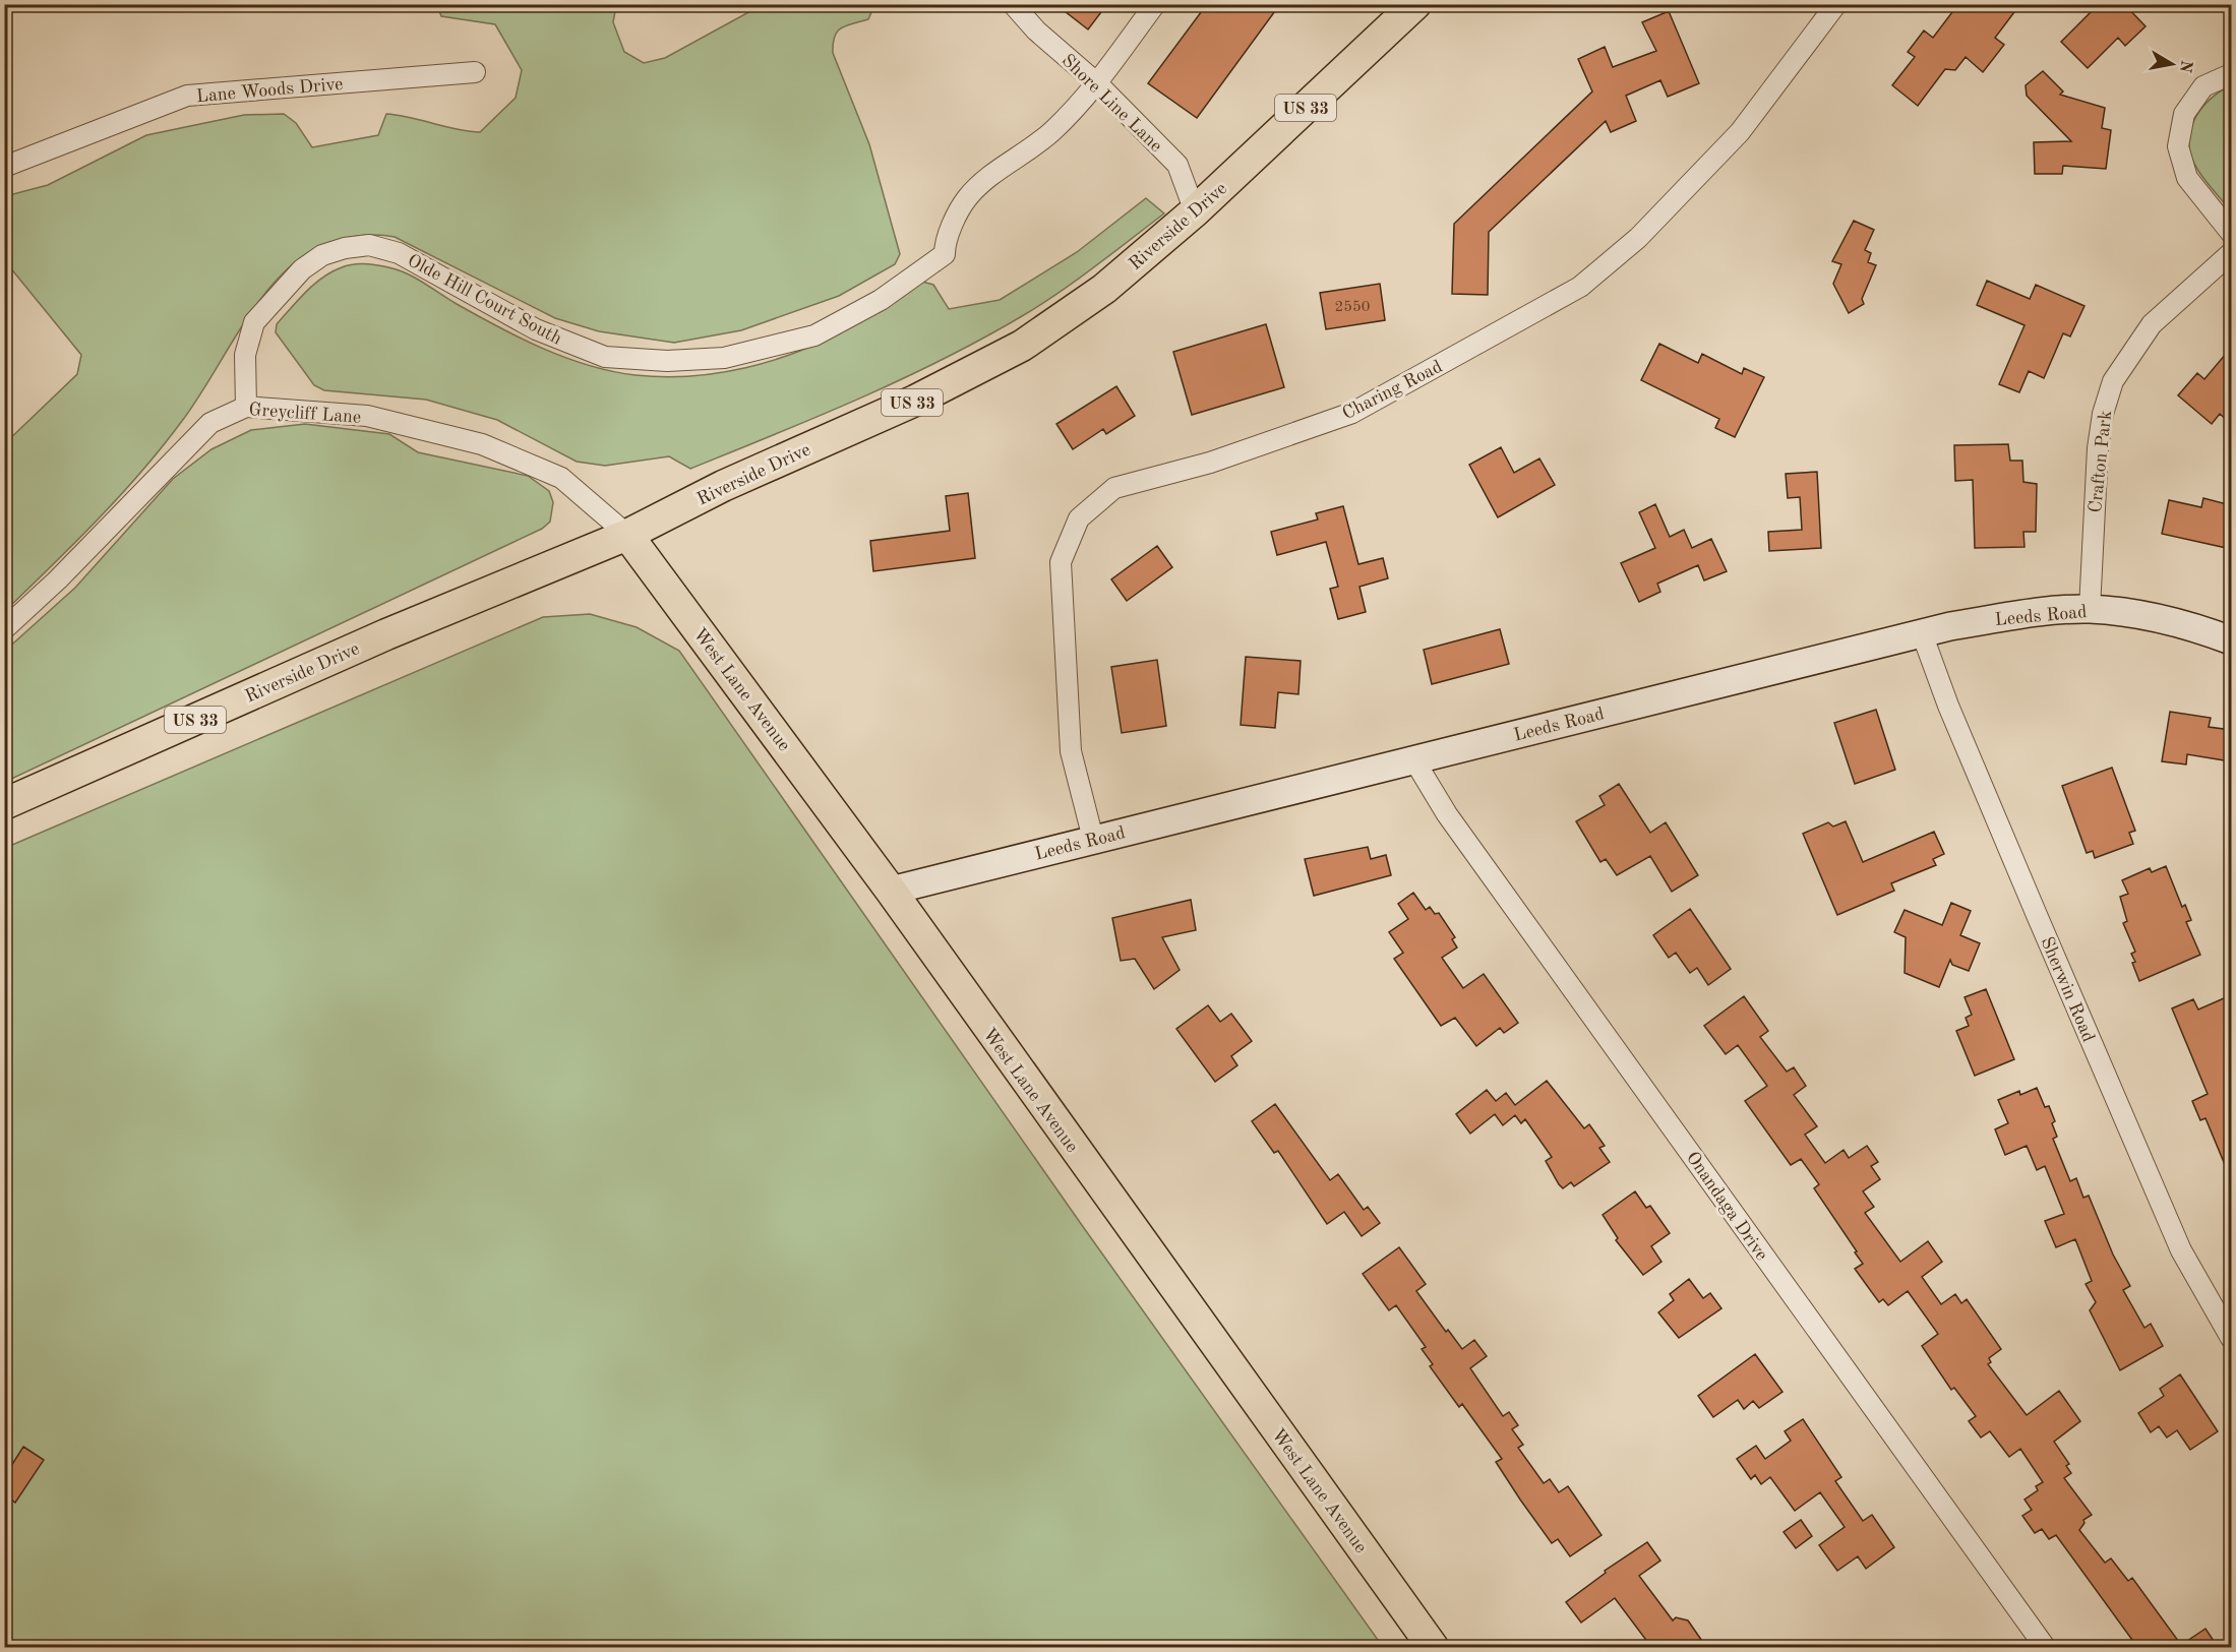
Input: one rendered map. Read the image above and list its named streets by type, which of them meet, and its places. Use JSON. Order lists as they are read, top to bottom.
{
  "streets": {
    "main road": ["US 33", "Riverside Drive", "West Lane Avenue"],
    "street": [
      "Lane Woods Drive",
      "Shore Line Lane",
      "Olde Hill Court South",
      "Charing Road",
      "Greycliff Lane",
      "Crafton Park",
      "Leeds Road",
      "Sherwin Road",
      "Onandaga Drive"
    ]
  },
  "crossings": [
    ["Shore Line Lane", "Riverside Drive"],
    ["Shore Line Lane", "Olde Hill Court South"],
    ["Riverside Drive", "Greycliff Lane"],
    ["Riverside Drive", "West Lane Avenue"],
    ["Olde Hill Court South", "Greycliff Lane"],
    ["Charing Road", "Leeds Road"],
    ["Greycliff Lane", "West Lane Avenue"],
    ["Crafton Park", "Leeds Road"],
    ["Leeds Road", "West Lane Avenue"],
    ["Leeds Road", "Sherwin Road"],
    ["Leeds Road", "Onandaga Drive"]
  ],
  "house_numbers": ["2550"],
  "north": "right"
}
